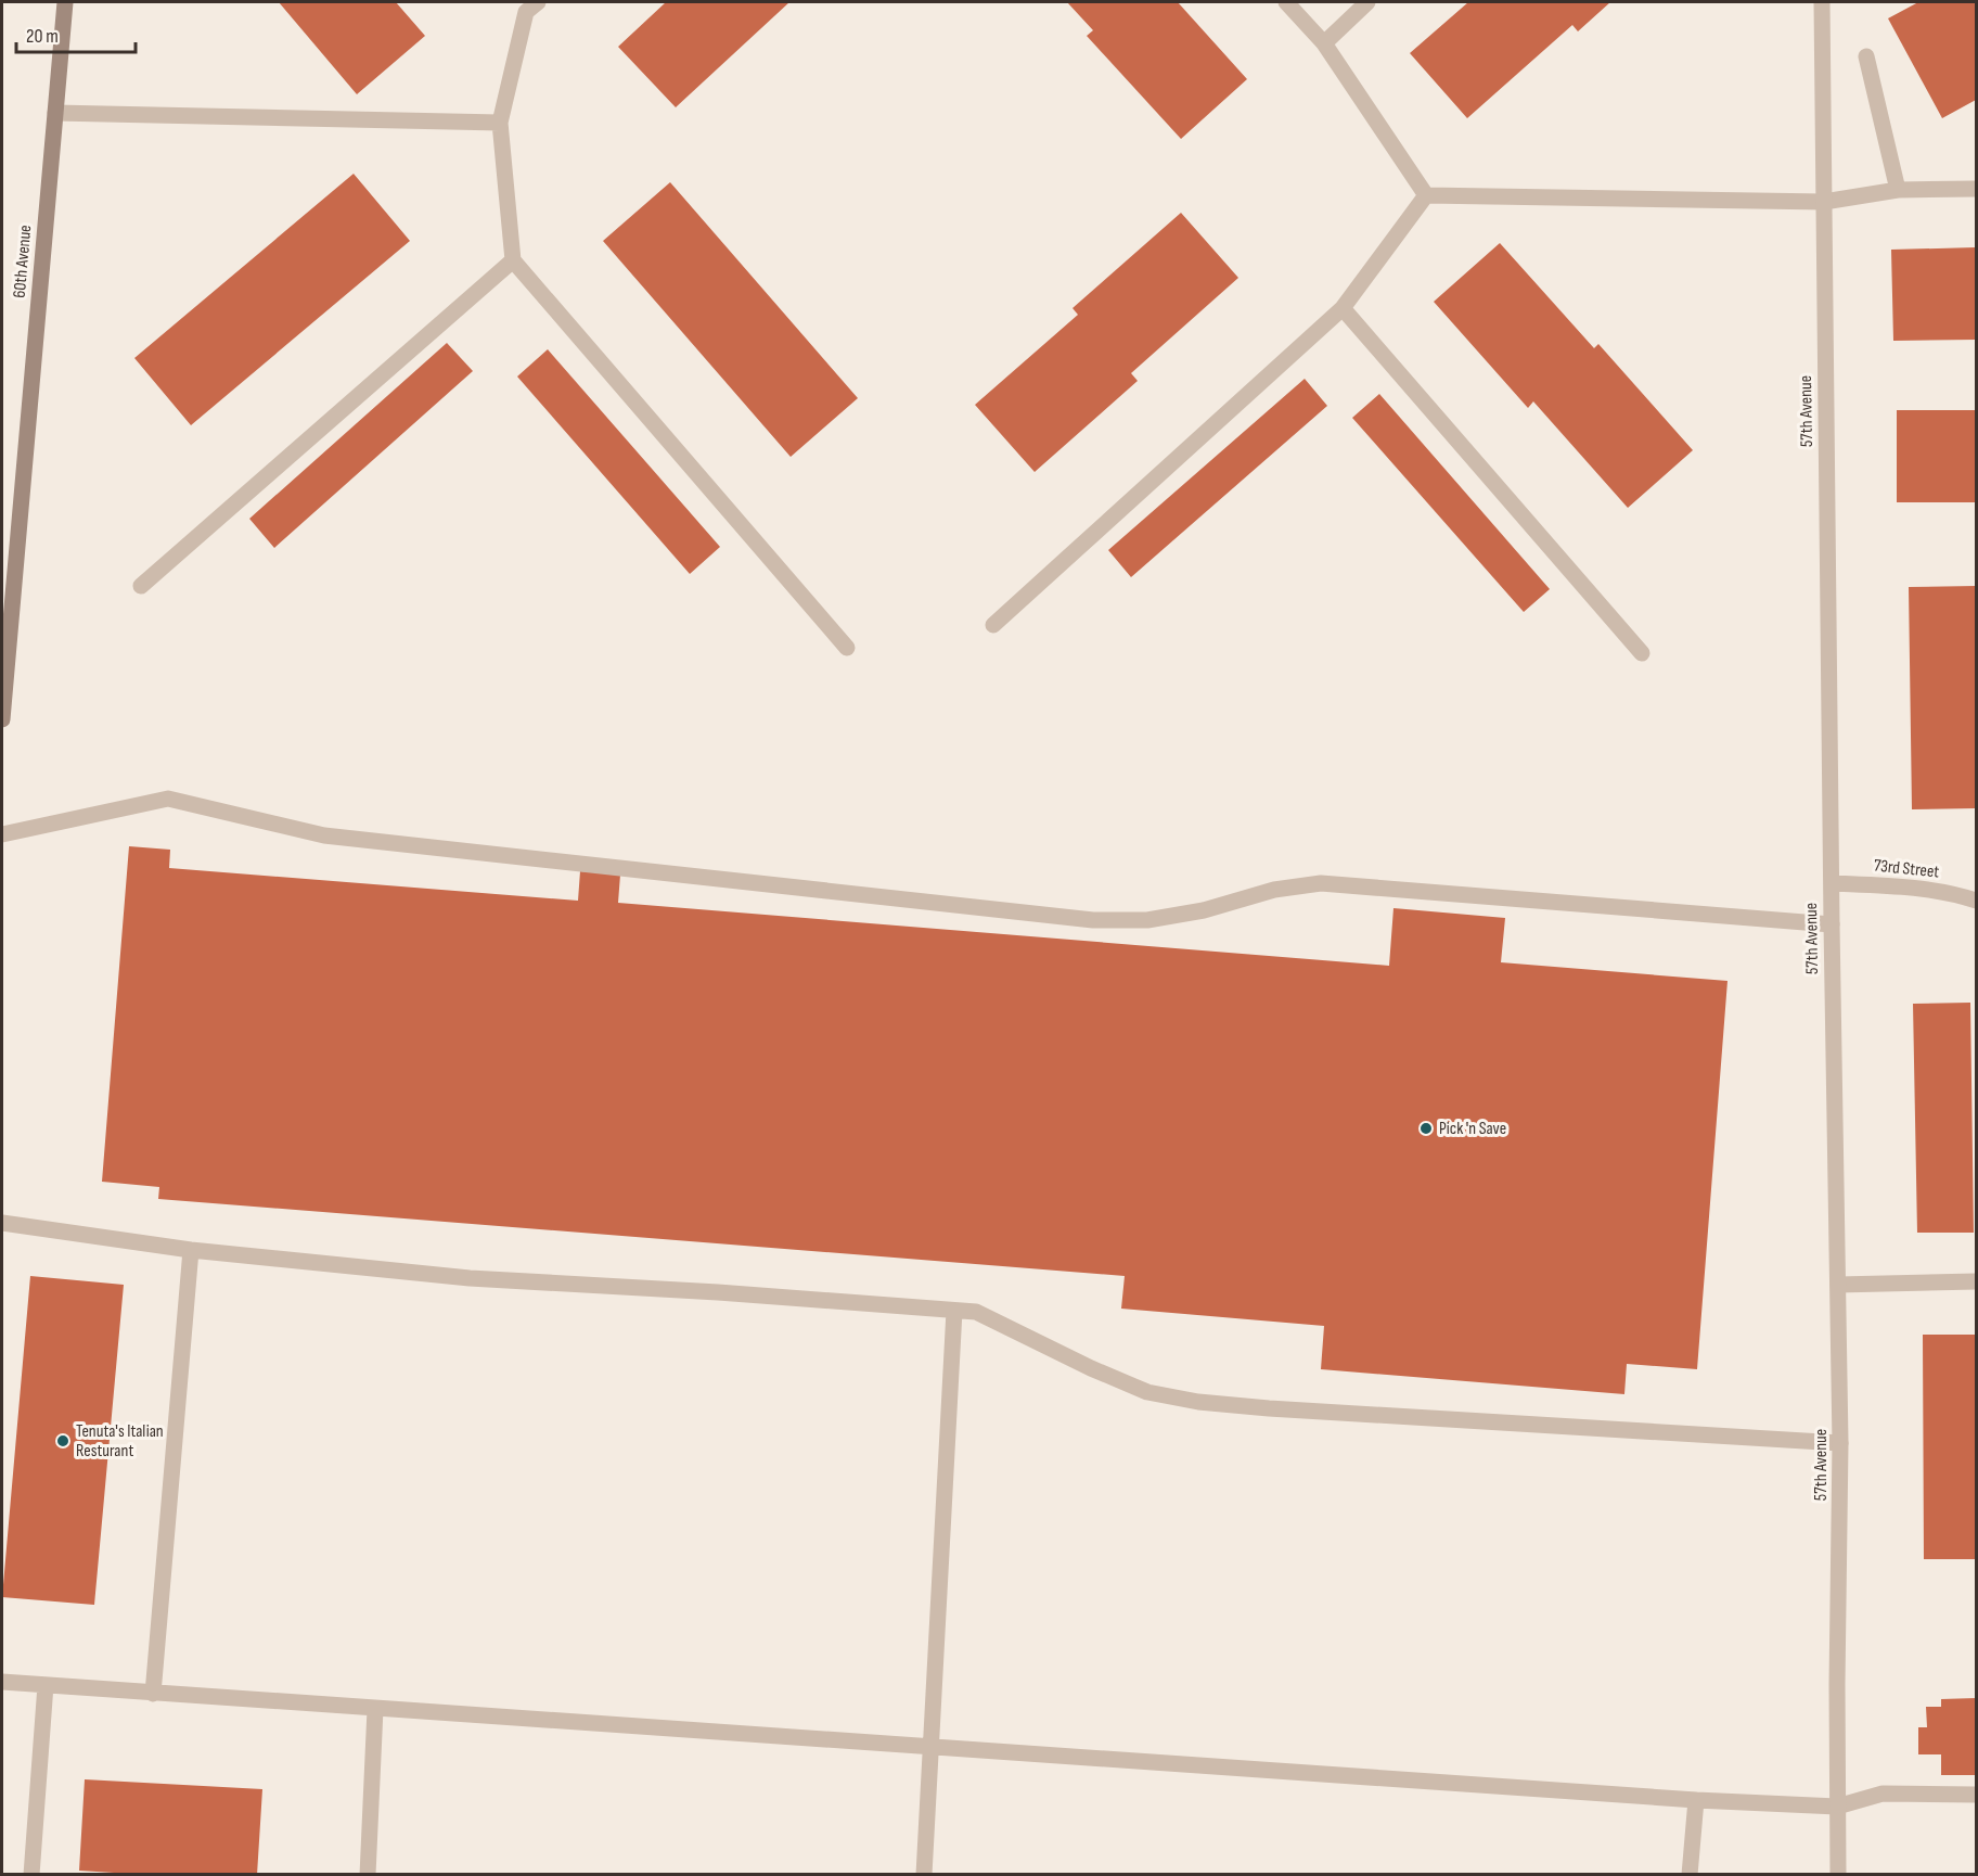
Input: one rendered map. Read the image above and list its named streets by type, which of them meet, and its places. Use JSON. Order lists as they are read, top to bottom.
{
  "streets": {
    "street": ["60th Avenue", "57th Avenue", "73rd Street"]
  },
  "crossings": [
    ["57th Avenue", "73rd Street"]
  ],
  "places": ["Pick 'n Save", "Tenuta's Italian Resturant"],
  "scale_bar": "20 m"
}
